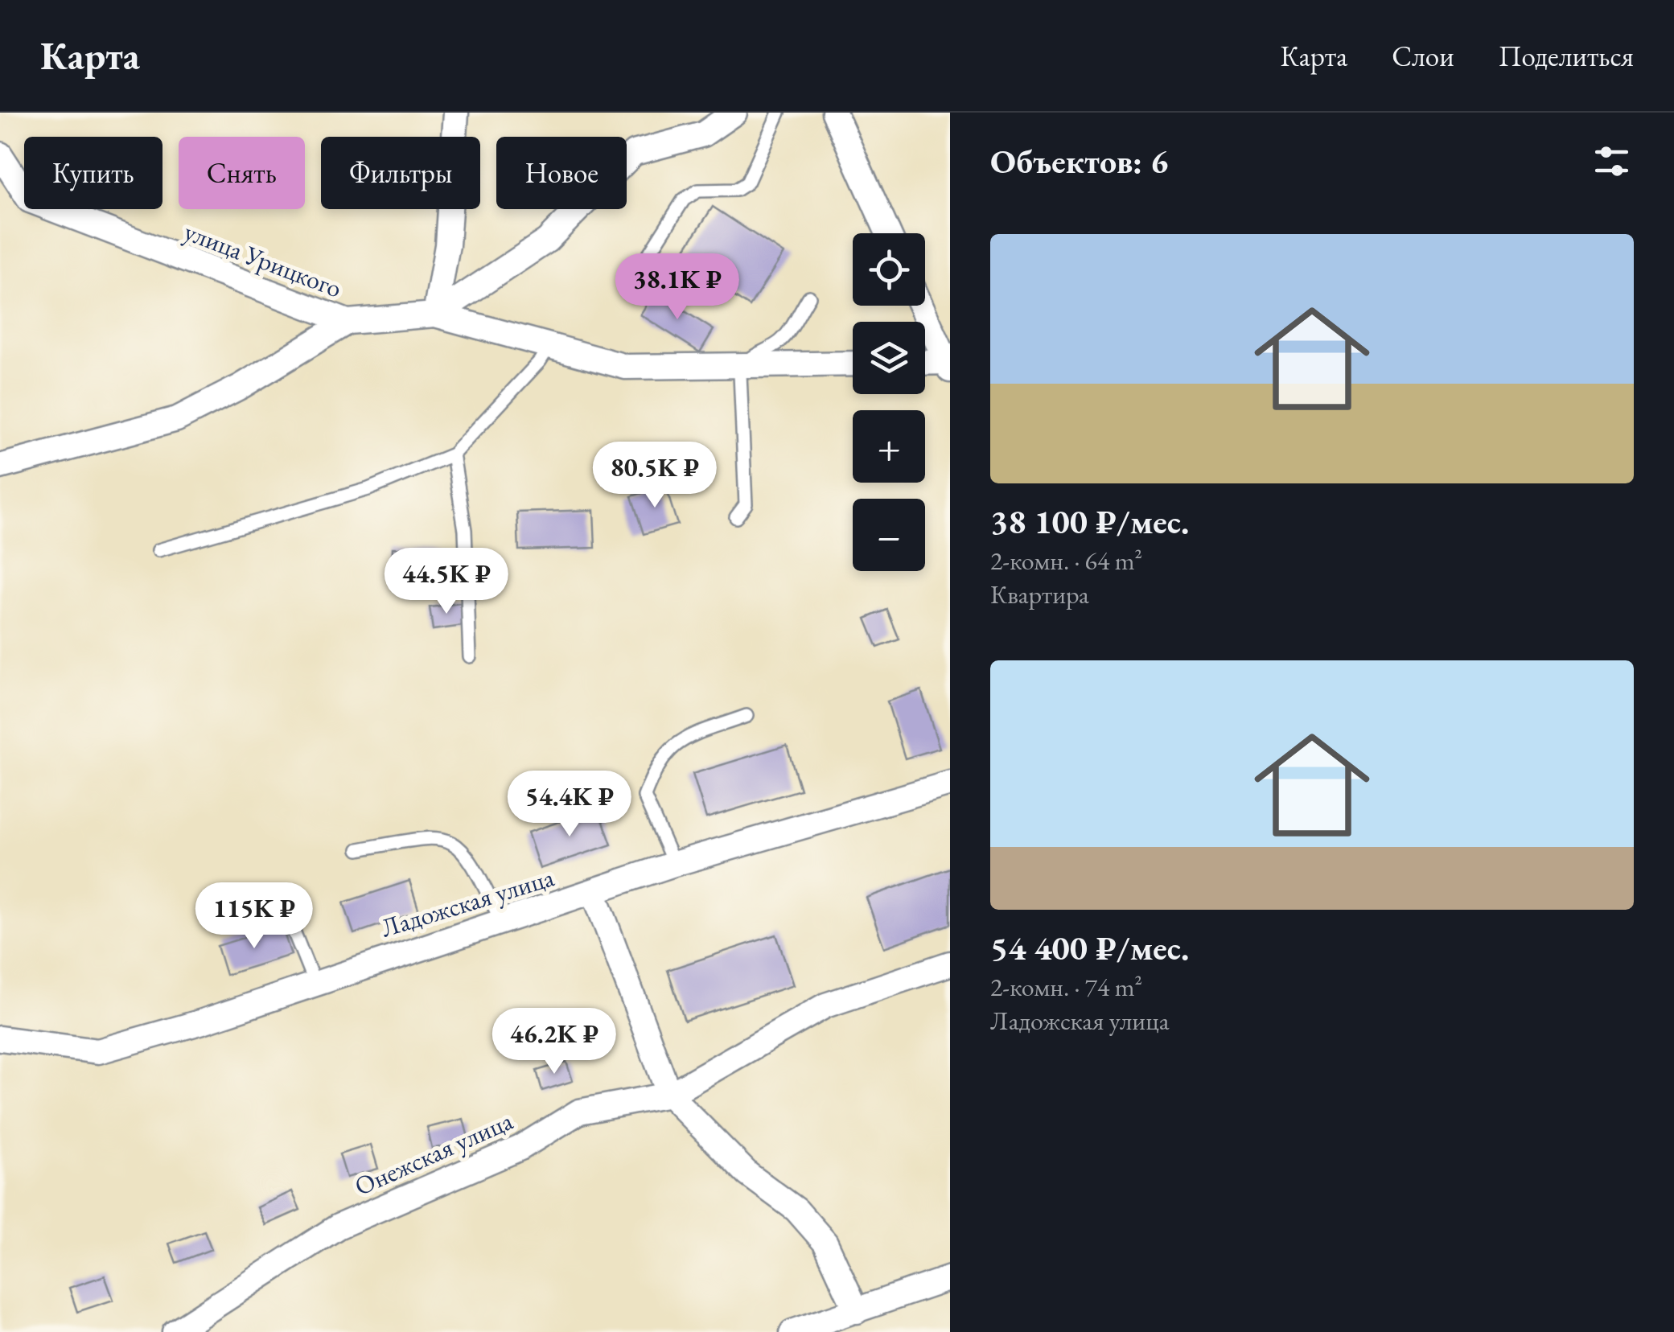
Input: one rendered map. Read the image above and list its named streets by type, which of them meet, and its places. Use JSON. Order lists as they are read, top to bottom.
{
  "streets": {
    "street": ["улица Урицкого", "Ладожская улица", "Онежская улица"]
  },
  "page": {
    "header": "Карта",
    "nav": ["Карта", "Слои", "Поделиться"],
    "heading": "Объектов: 6",
    "chip": [
      "Купить",
      "Снять",
      "Фильтры",
      "Новое"
    ],
    "list": [
      {
        "name": "38 100 ₽/мес.",
        "note": "2-комн. · 64 m² · Квартира"
      },
      {
        "name": "54 400 ₽/мес.",
        "note": "2-комн. · 74 m² · Ладожская улица"
      }
    ],
    "map_buttons": ["+", "−"],
    "price": [
      "38.1K ₽",
      "80.5K ₽",
      "44.5K ₽",
      "54.4K ₽",
      "115K ₽",
      "46.2K ₽"
    ]
  }
}
